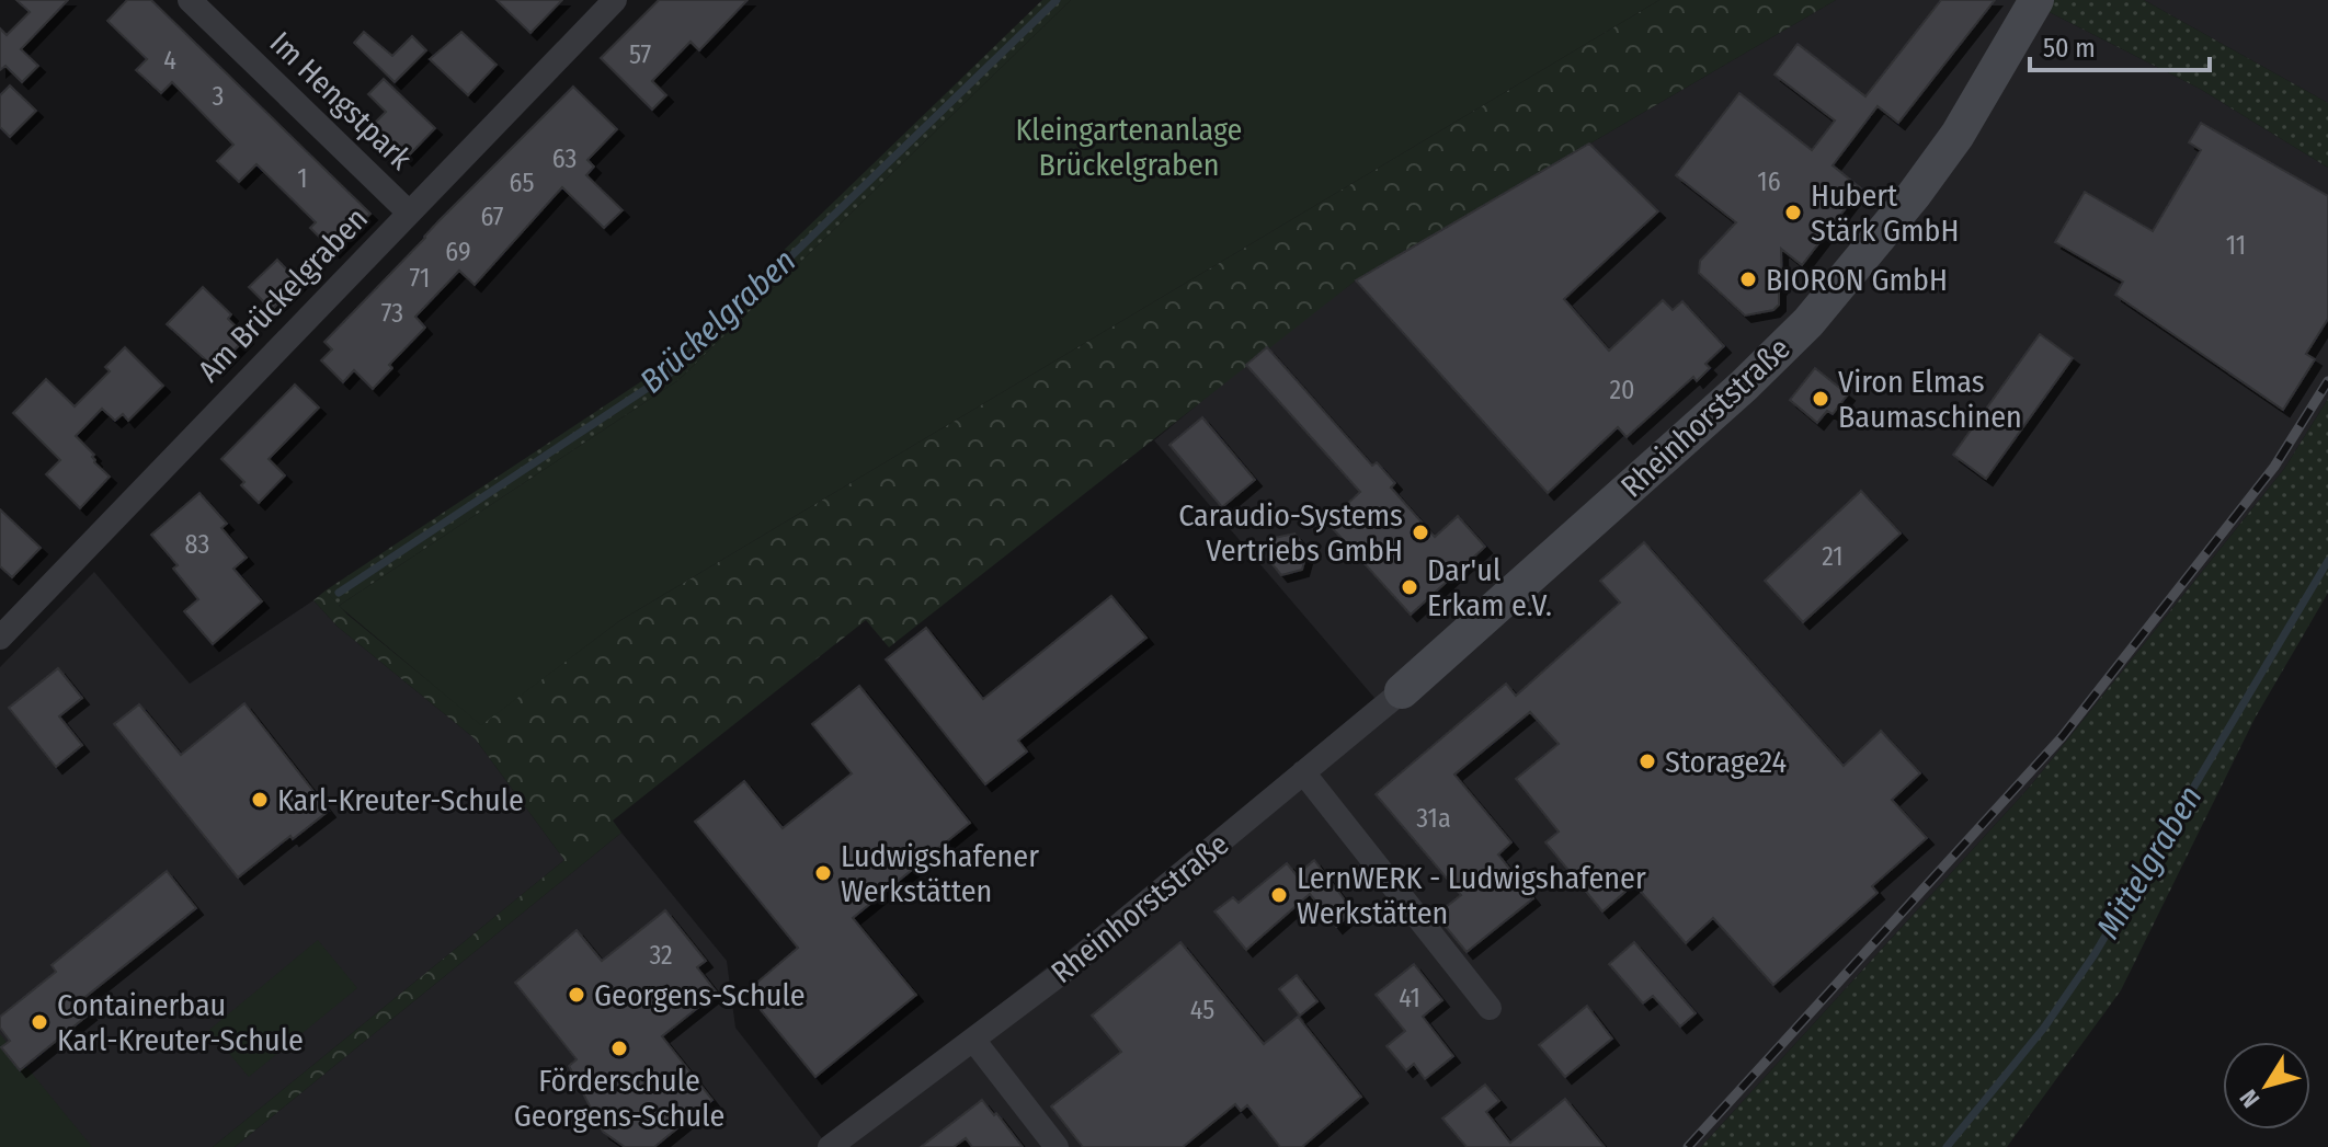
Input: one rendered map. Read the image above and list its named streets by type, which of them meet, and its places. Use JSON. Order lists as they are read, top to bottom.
{
  "streets": {
    "street": ["Im Hengstpark", "Am Brückelgraben", "Rheinhorststraße"]
  },
  "crossings": [
    ["Im Hengstpark", "Am Brückelgraben"]
  ],
  "water": ["Brückelgraben", "Mittelgraben"],
  "parks": ["Kleingartenanlage Brückelgraben"],
  "places": [
    "Hubert Stärk GmbH",
    "BIORON GmbH",
    "Viron Elmas Baumaschinen",
    "Caraudio-Systems Vertriebs GmbH",
    "Dar'ul Erkam e.V.",
    "Storage24",
    "Karl-Kreuter-Schule",
    "Ludwigshafener Werkstätten",
    "LernWERK - Ludwigshafener Werkstätten",
    "Georgens-Schule",
    "Containerbau Karl-Kreuter-Schule",
    "Förderschule Georgens-Schule"
  ],
  "house_numbers": [
    "57",
    "4",
    "3",
    "63",
    "1",
    "16",
    "65",
    "67",
    "11",
    "69",
    "71",
    "73",
    "20",
    "83",
    "21",
    "31a",
    "32",
    "41",
    "45"
  ],
  "scale_bar": "50 m",
  "north": "bottom left"
}
